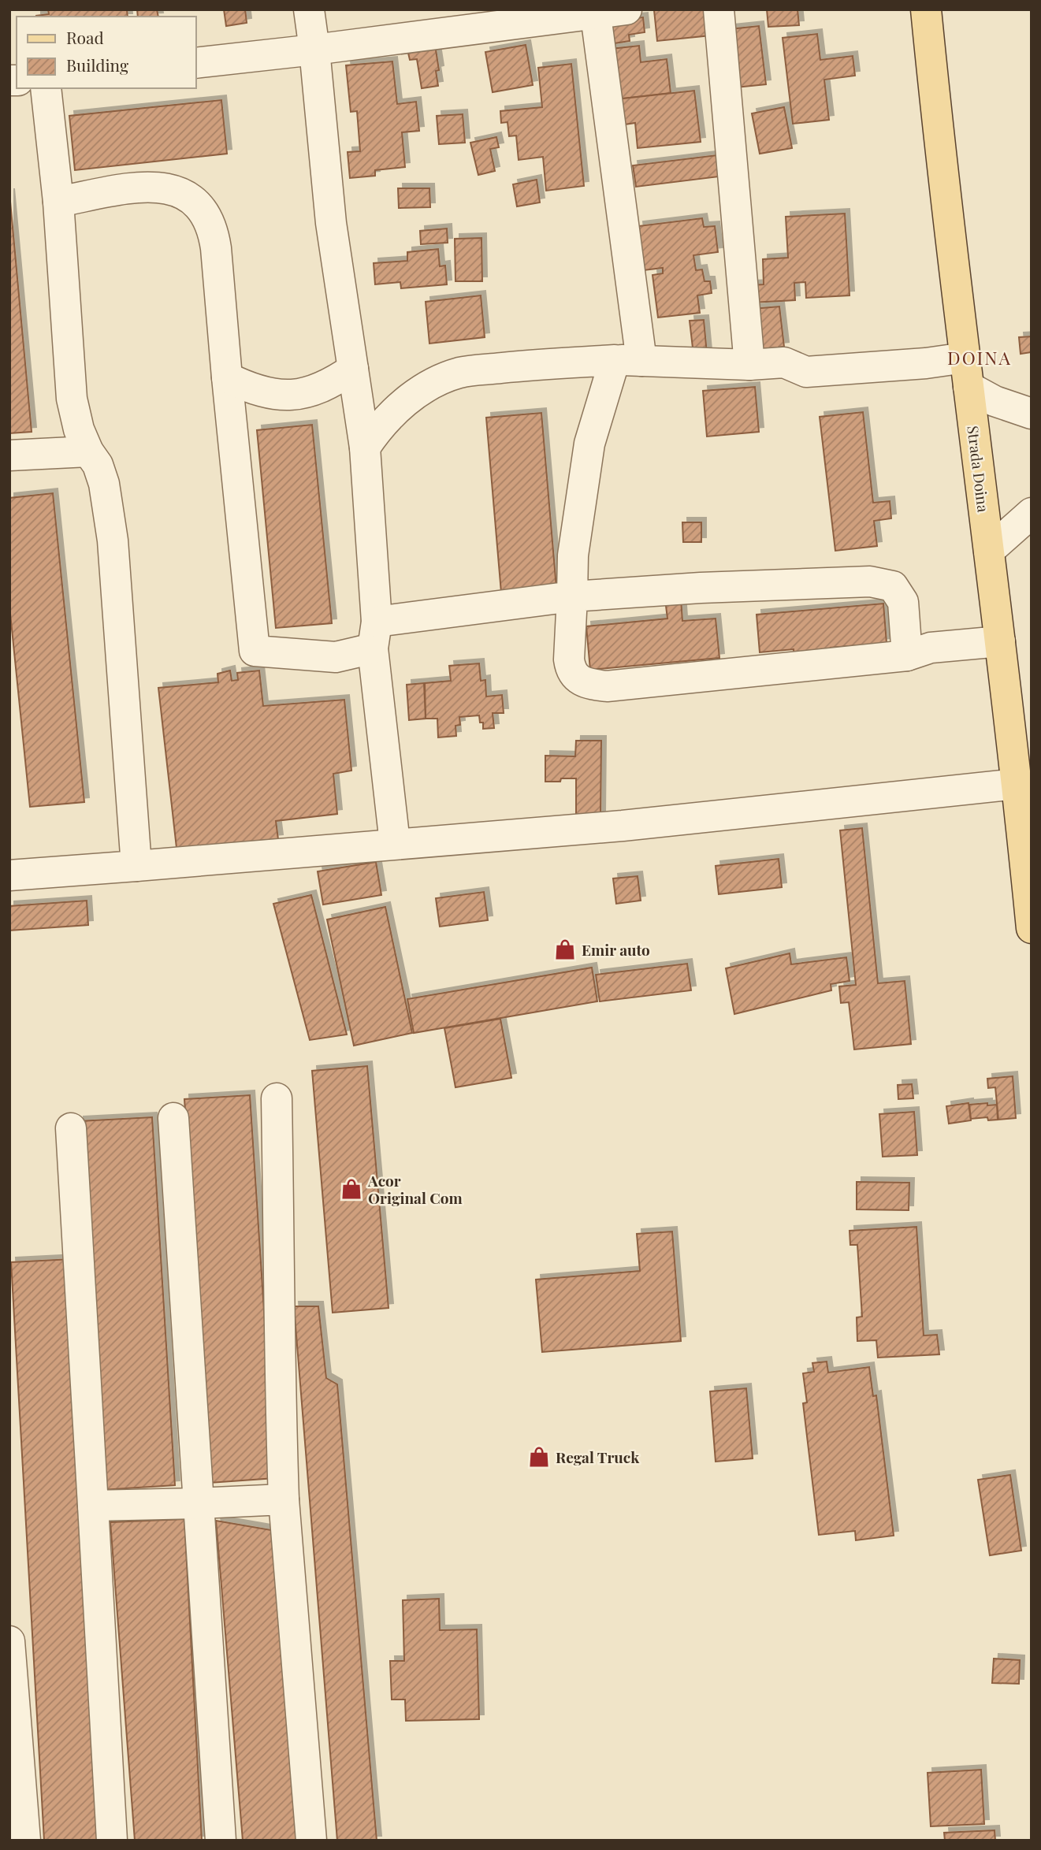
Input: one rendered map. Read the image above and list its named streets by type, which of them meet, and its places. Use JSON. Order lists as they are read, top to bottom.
{
  "streets": {
    "main road": ["Strada Doina"]
  },
  "districts": ["DOINA"],
  "places": {
    "shop": ["Emir auto", "Acor Original Com", "Regal Truck"]
  },
  "legend": ["Road", "Building"]
}
